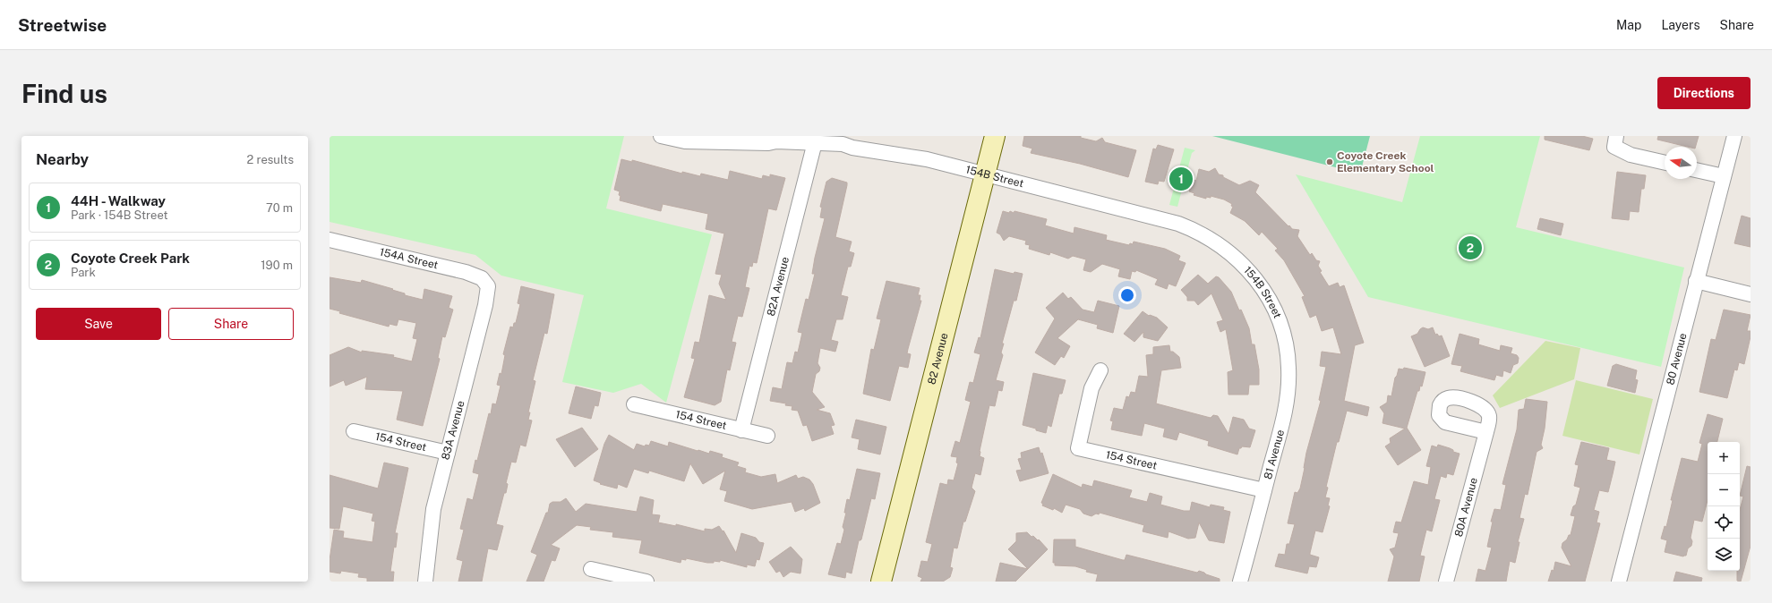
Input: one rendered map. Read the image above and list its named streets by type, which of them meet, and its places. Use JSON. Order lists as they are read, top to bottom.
{
  "streets": {
    "street": [
      "154B Street",
      "154A Street",
      "82A Avenue",
      "82 Avenue",
      "80 Avenue",
      "154 Street",
      "83A Avenue",
      "81 Avenue",
      "80A Avenue"
    ]
  },
  "crossings": [
    ["154B Street", "82A Avenue"],
    ["154B Street", "82 Avenue"],
    ["154B Street", "81 Avenue"],
    ["154A Street", "83A Avenue"],
    ["82A Avenue", "154 Street"],
    ["154 Street", "83A Avenue"],
    ["154 Street", "81 Avenue"]
  ],
  "places": ["Coyote Creek Elementary School"],
  "north": "left",
  "page": {
    "header": "Streetwise",
    "nav": ["Map", "Layers", "Share"],
    "buttons": [
      "Directions",
      ["Save", "Share"]
    ],
    "title": "Find us",
    "heading": ["Nearby", "2 results"],
    "pins": ["1", "2"],
    "list": [
      {
        "mark": "1",
        "name": "44H - Walkway",
        "note": "Park · 154B Street",
        "value": "70 m"
      },
      {
        "mark": "2",
        "name": "Coyote Creek Park",
        "note": "Park",
        "value": "190 m"
      }
    ],
    "map_buttons": ["+", "−"]
  }
}
